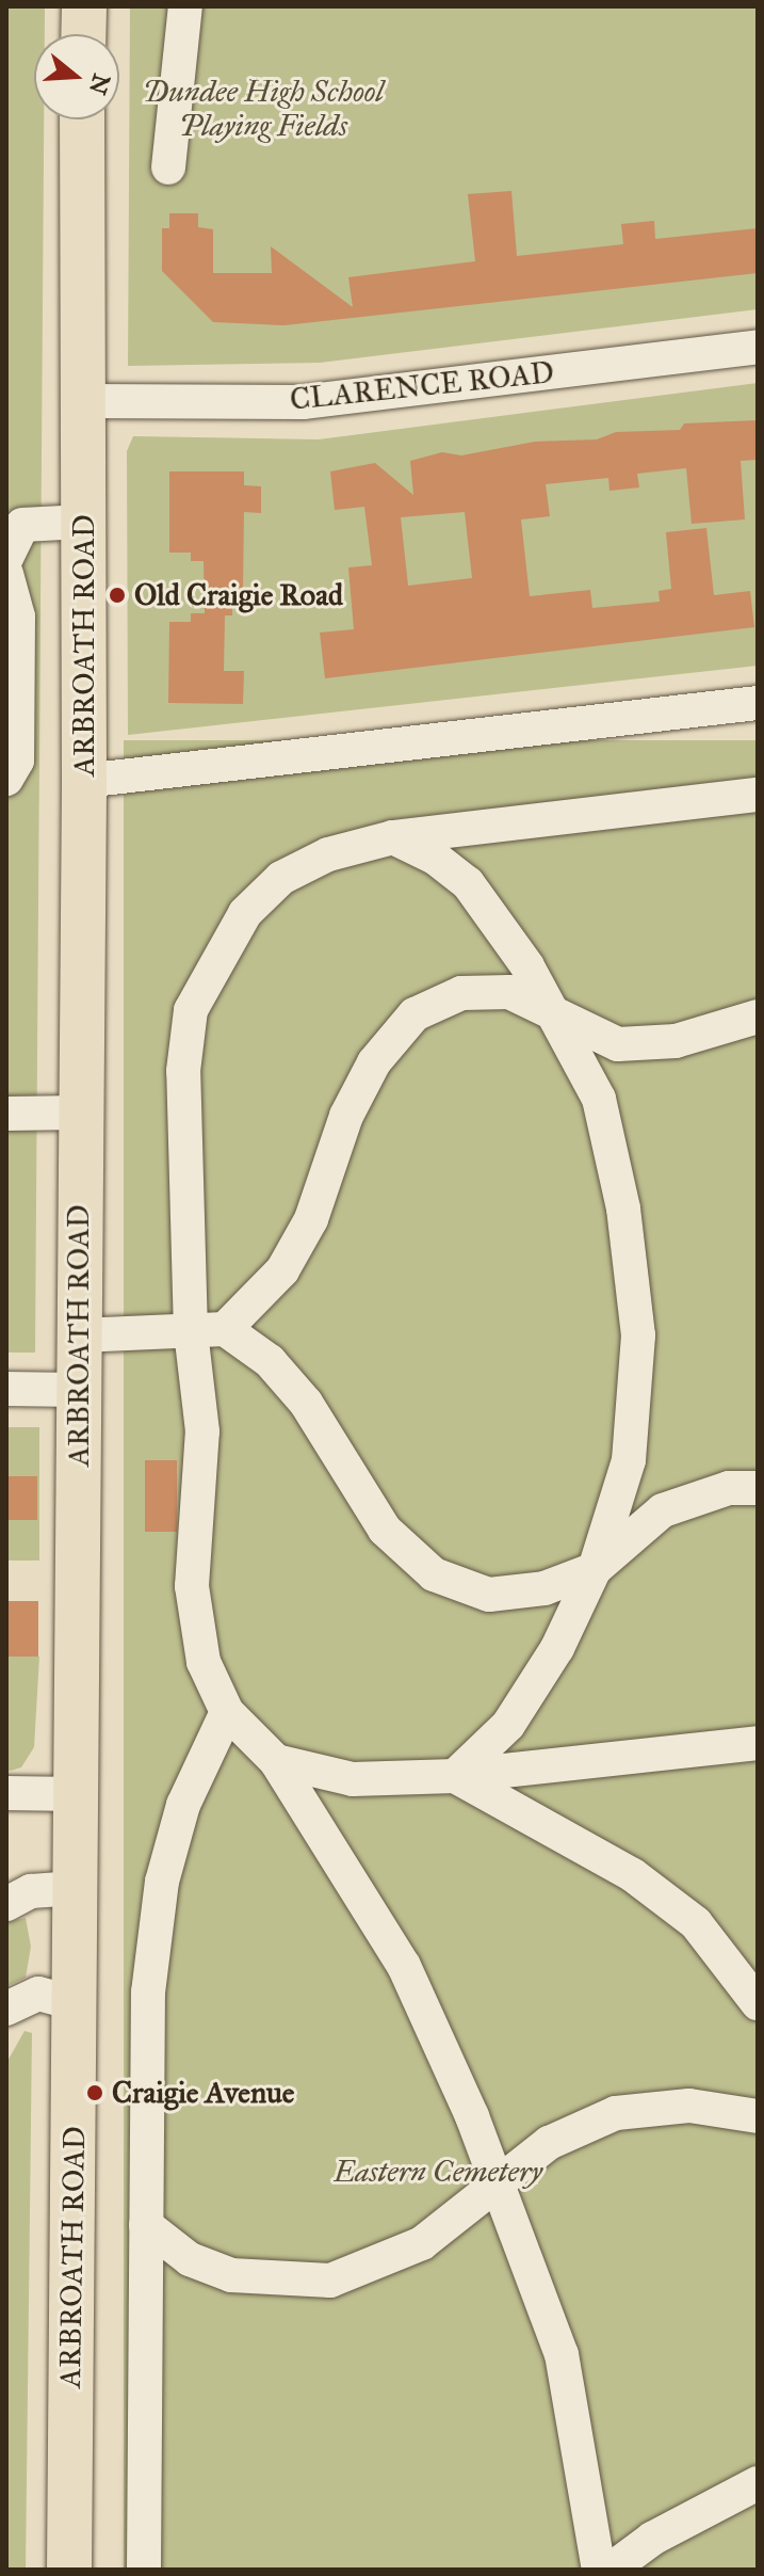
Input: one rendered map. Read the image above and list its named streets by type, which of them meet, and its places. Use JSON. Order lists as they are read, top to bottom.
{
  "streets": {
    "main road": ["ARBROATH ROAD"],
    "street": ["CLARENCE ROAD"]
  },
  "crossings": [
    ["CLARENCE ROAD", "ARBROATH ROAD"]
  ],
  "parks": ["Dundee High School Playing Fields", "Eastern Cemetery"],
  "places": ["Old Craigie Road", "Craigie Avenue"],
  "north": "right"
}
